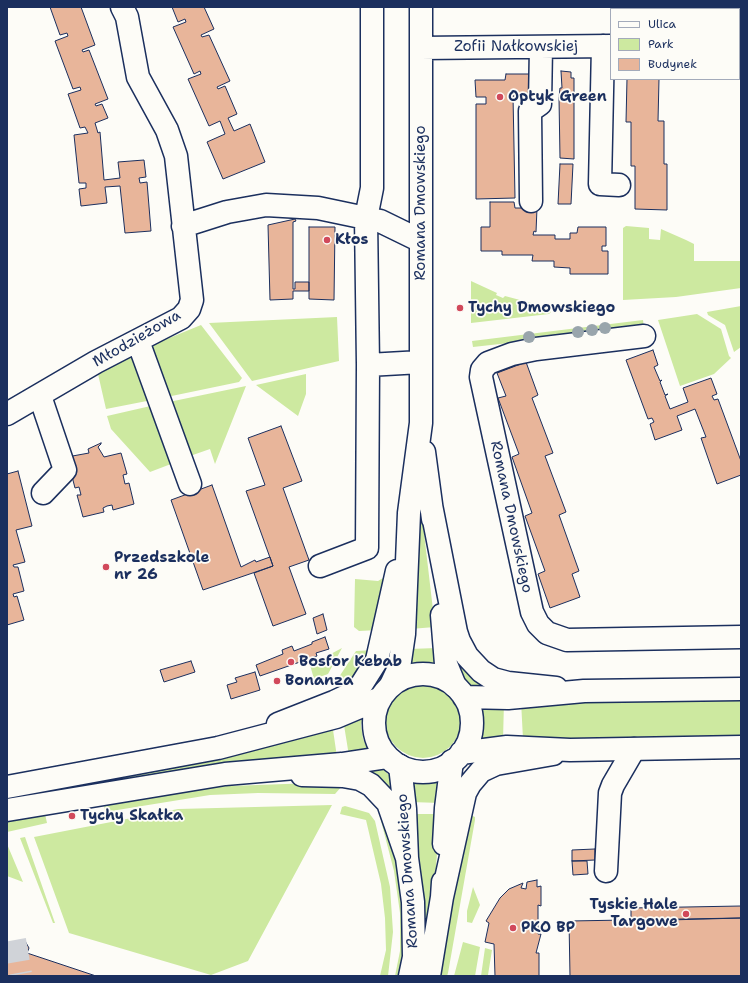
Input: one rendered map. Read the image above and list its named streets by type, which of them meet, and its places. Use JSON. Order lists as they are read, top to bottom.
{
  "streets": {
    "street": ["Zofii Nałkowskiej", "Romana Dmowskiego", "Młodzieżowa"]
  },
  "crossings": [
    ["Zofii Nałkowskiej", "Romana Dmowskiego"]
  ],
  "places": [
    "Optyk Green",
    "Kłos",
    "Tychy Dmowskiego",
    "Przedszkole nr 26",
    "Bosfor Kebab",
    "Bonanza",
    "Tychy Skałka",
    "Tyskie Hale Targowe",
    "PKO BP"
  ],
  "legend": ["Ulica", "Park", "Budynek"]
}
